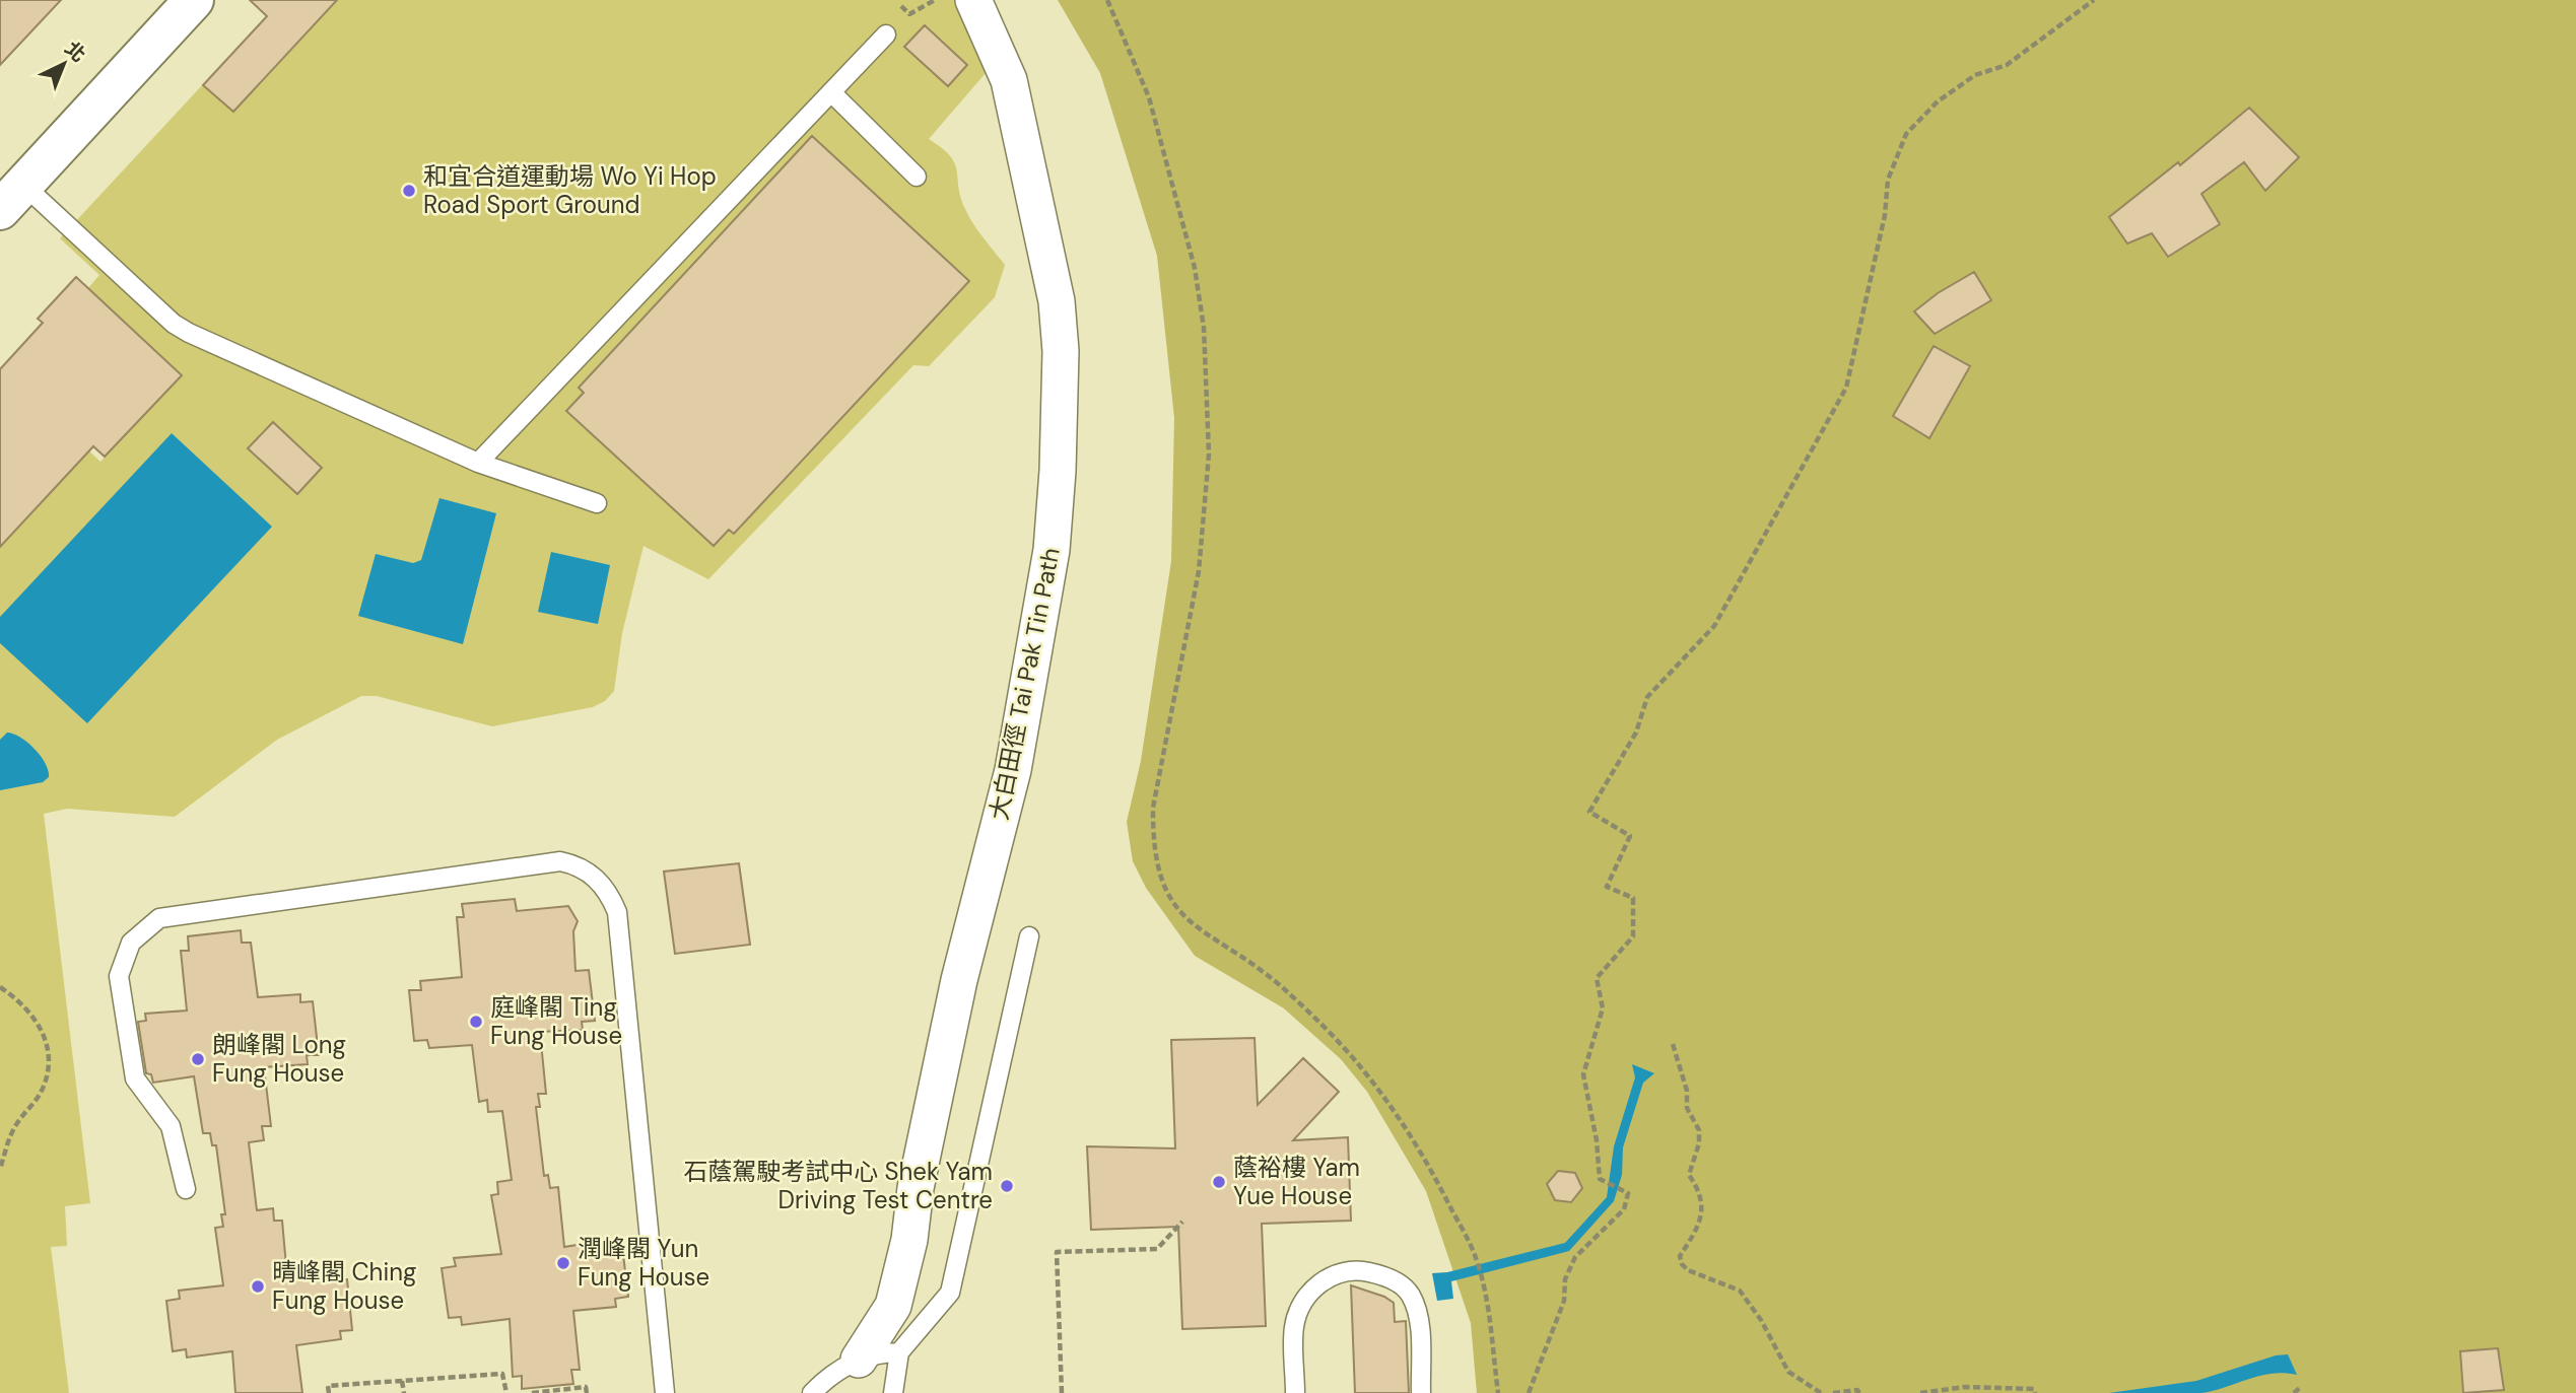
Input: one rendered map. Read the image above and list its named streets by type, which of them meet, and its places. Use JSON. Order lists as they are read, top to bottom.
{
  "streets": {
    "street": ["大白田徑 Tai Pak Tin Path"]
  },
  "places": [
    "和宜合道運動場 Wo Yi Hop Road Sport Ground",
    "庭峰閣 Ting Fung House",
    "朗峰閣 Long Fung House",
    "蔭裕樓 Yam Yue House",
    "石蔭駕駛考試中心 Shek Yam Driving Test Centre",
    "潤峰閣 Yun Fung House",
    "晴峰閣 Ching Fung House"
  ],
  "north": "top right"
}
